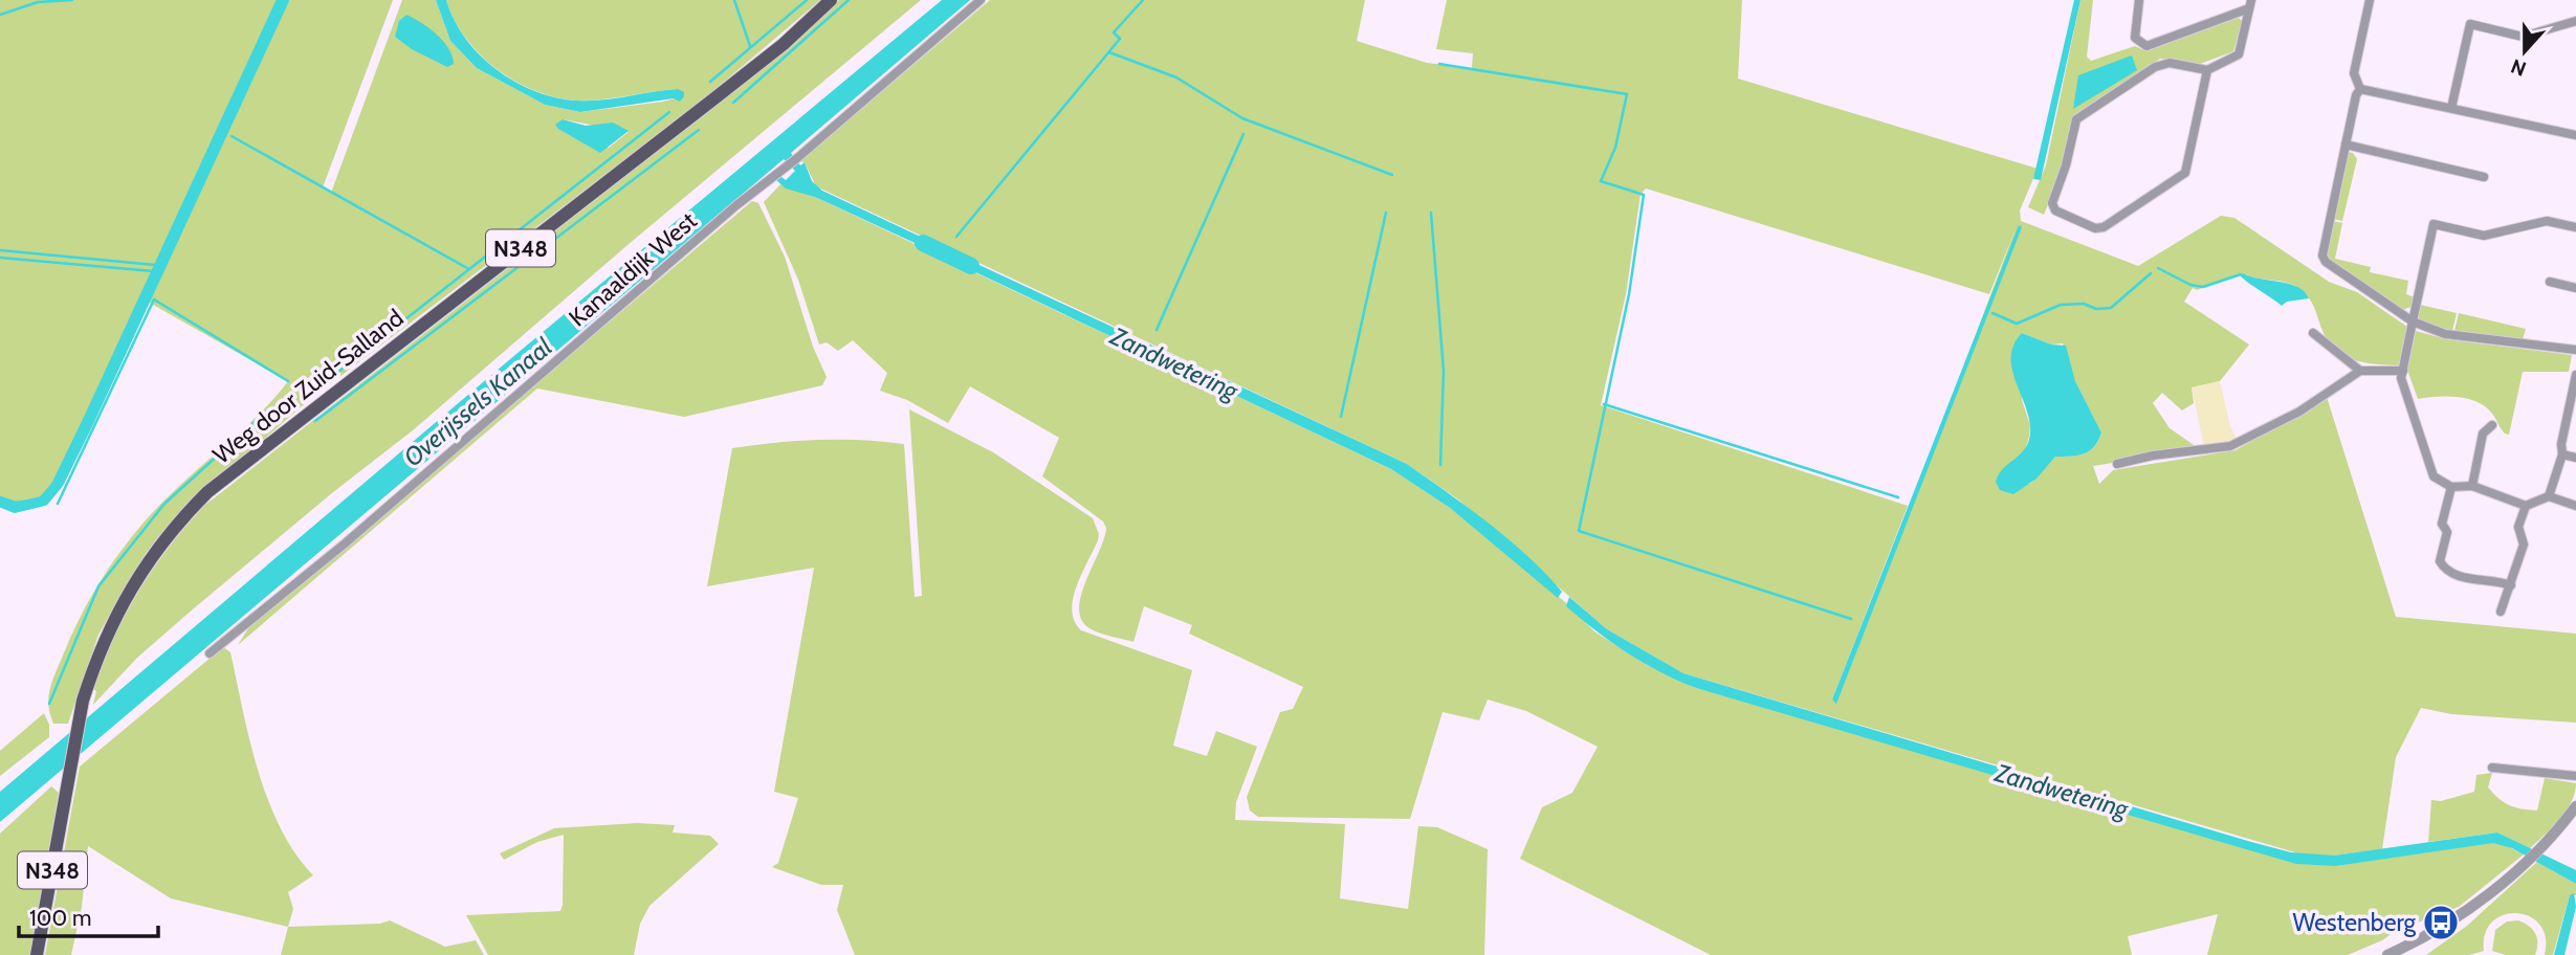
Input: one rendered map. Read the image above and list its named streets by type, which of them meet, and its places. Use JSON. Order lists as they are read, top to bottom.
{
  "streets": {
    "main road": ["N348", "Weg door Zuid-Salland"],
    "street": ["Kanaaldijk West"]
  },
  "water": ["Zandwetering", "Overijssels Kanaal"],
  "places": {
    "bus stop": ["Westenberg"]
  },
  "scale_bar": "100 m",
  "north": "bottom"
}
